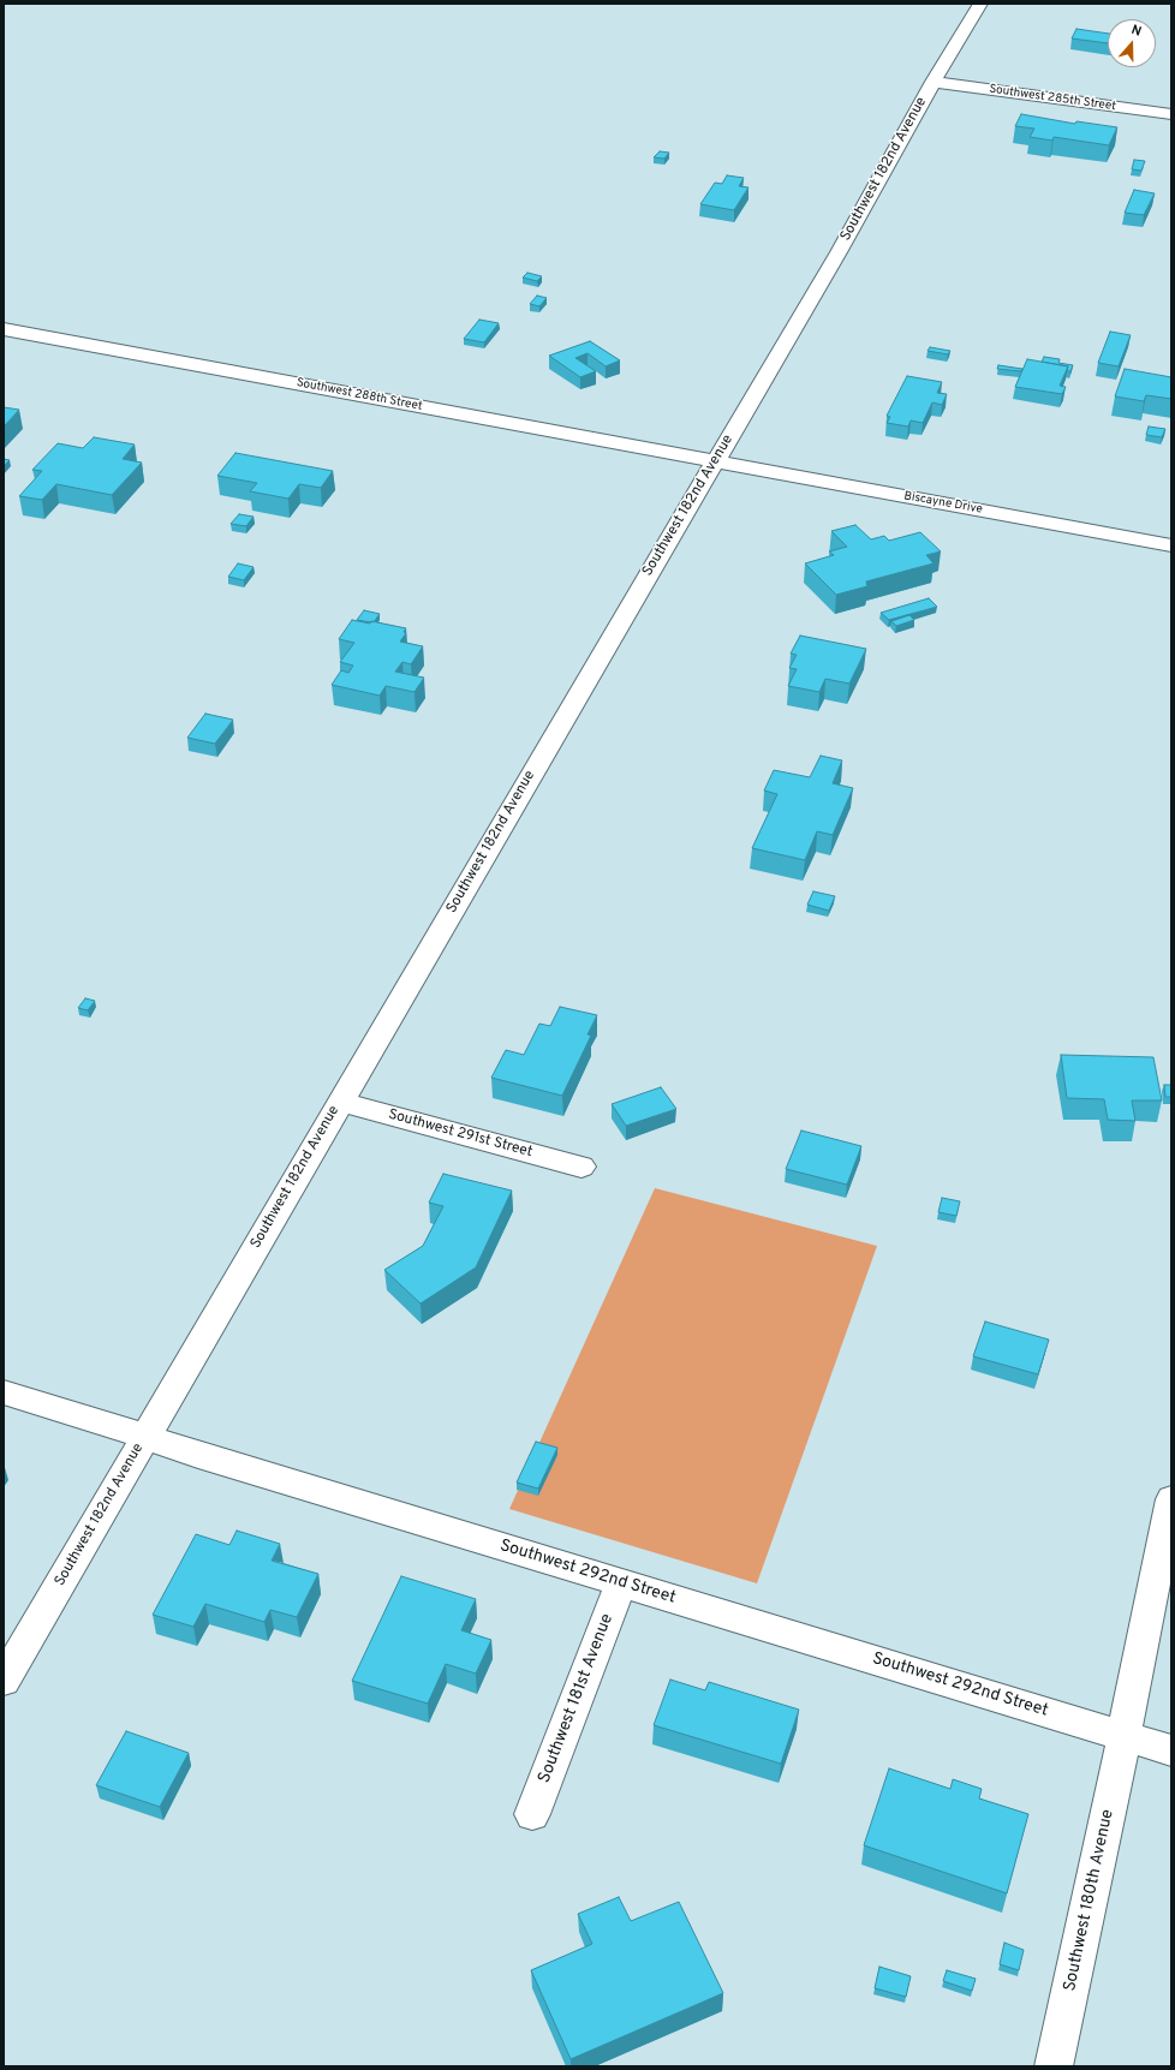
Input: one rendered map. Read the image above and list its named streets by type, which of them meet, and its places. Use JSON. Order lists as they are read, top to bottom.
{
  "streets": {
    "street": [
      "Southwest 285th Street",
      "Southwest 182nd Avenue",
      "Southwest 288th Street",
      "Biscayne Drive",
      "Southwest 291st Street",
      "Southwest 292nd Street",
      "Southwest 181st Avenue",
      "Southwest 180th Avenue"
    ]
  },
  "crossings": [
    ["Southwest 285th Street", "Southwest 182nd Avenue"],
    ["Southwest 182nd Avenue", "Southwest 288th Street"],
    ["Southwest 182nd Avenue", "Biscayne Drive"],
    ["Southwest 182nd Avenue", "Southwest 291st Street"],
    ["Southwest 182nd Avenue", "Southwest 292nd Street"],
    ["Southwest 288th Street", "Biscayne Drive"],
    ["Southwest 292nd Street", "Southwest 181st Avenue"],
    ["Southwest 292nd Street", "Southwest 180th Avenue"]
  ],
  "north": "top"
}
